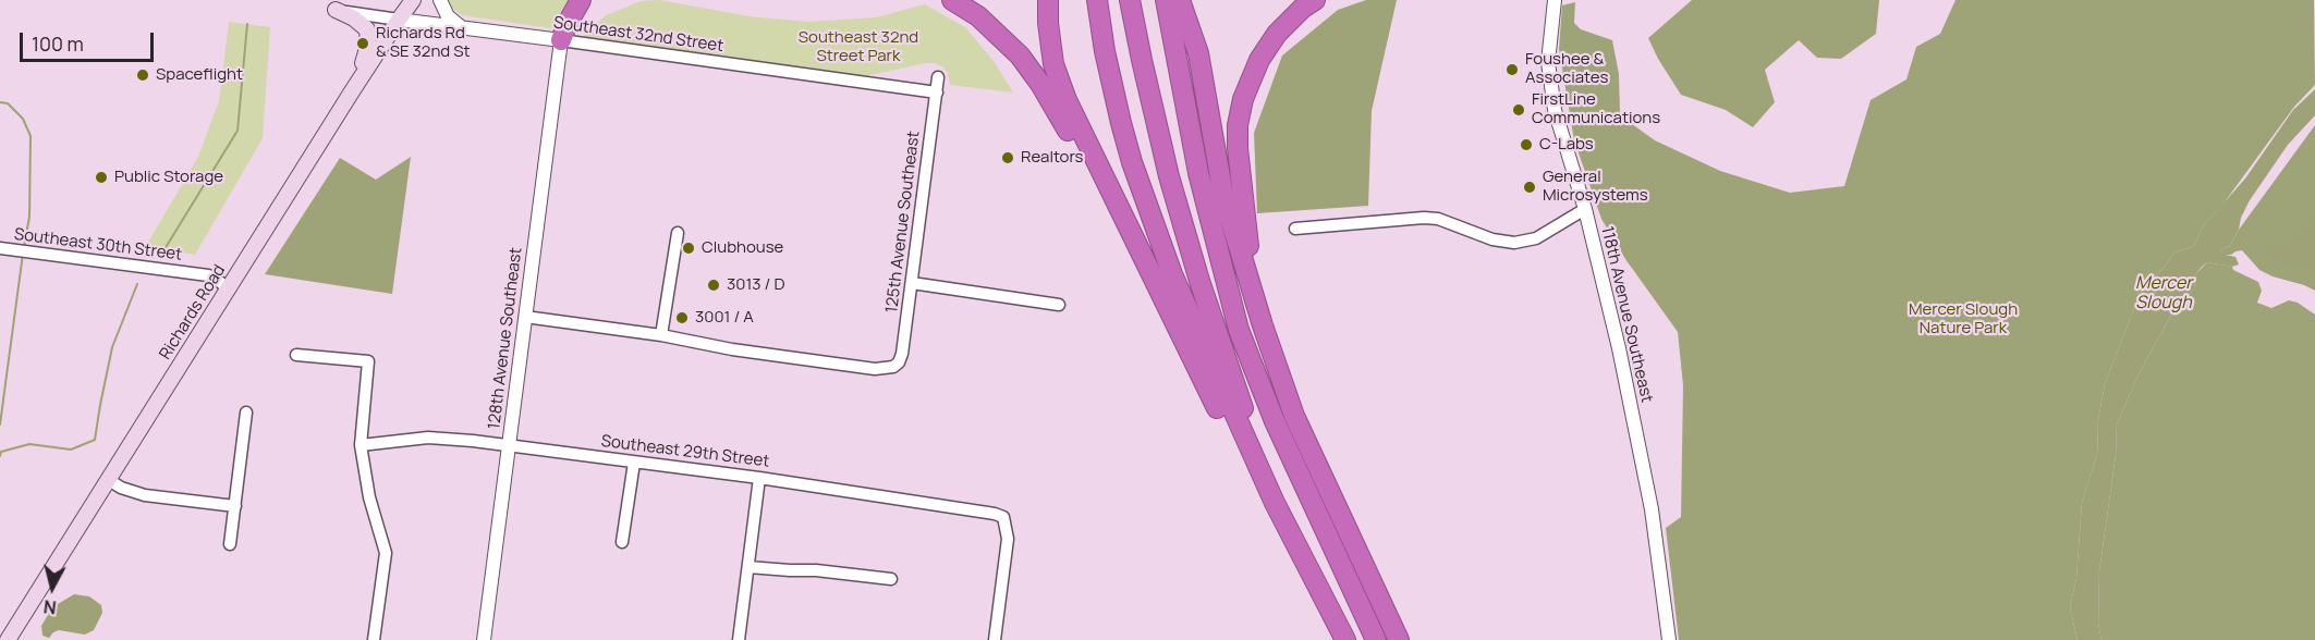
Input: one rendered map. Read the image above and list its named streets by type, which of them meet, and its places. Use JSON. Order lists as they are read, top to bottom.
{
  "streets": {
    "main road": ["Richards Road"],
    "street": [
      "Southeast 32nd Street",
      "125th Avenue Southeast",
      "Southeast 30th Street",
      "118th Avenue Southeast",
      "128th Avenue Southeast",
      "Southeast 29th Street"
    ]
  },
  "crossings": [
    ["Southeast 32nd Street", "125th Avenue Southeast"],
    ["Southeast 32nd Street", "Richards Road"],
    ["Southeast 32nd Street", "128th Avenue Southeast"],
    ["Southeast 30th Street", "Richards Road"],
    ["128th Avenue Southeast", "Southeast 29th Street"]
  ],
  "water": ["Mercer Slough"],
  "parks": ["Southeast 32nd Street Park", "Mercer Slough Nature Park"],
  "places": [
    "Richards Rd & SE 32nd St",
    "Foushee & Associates",
    "Spaceflight",
    "FirstLine Communications",
    "C-Labs",
    "Realtors",
    "Public Storage",
    "General Microsystems",
    "Clubhouse",
    "3013 / D",
    "3001 / A"
  ],
  "scale_bar": "100 m",
  "north": "bottom"
}
